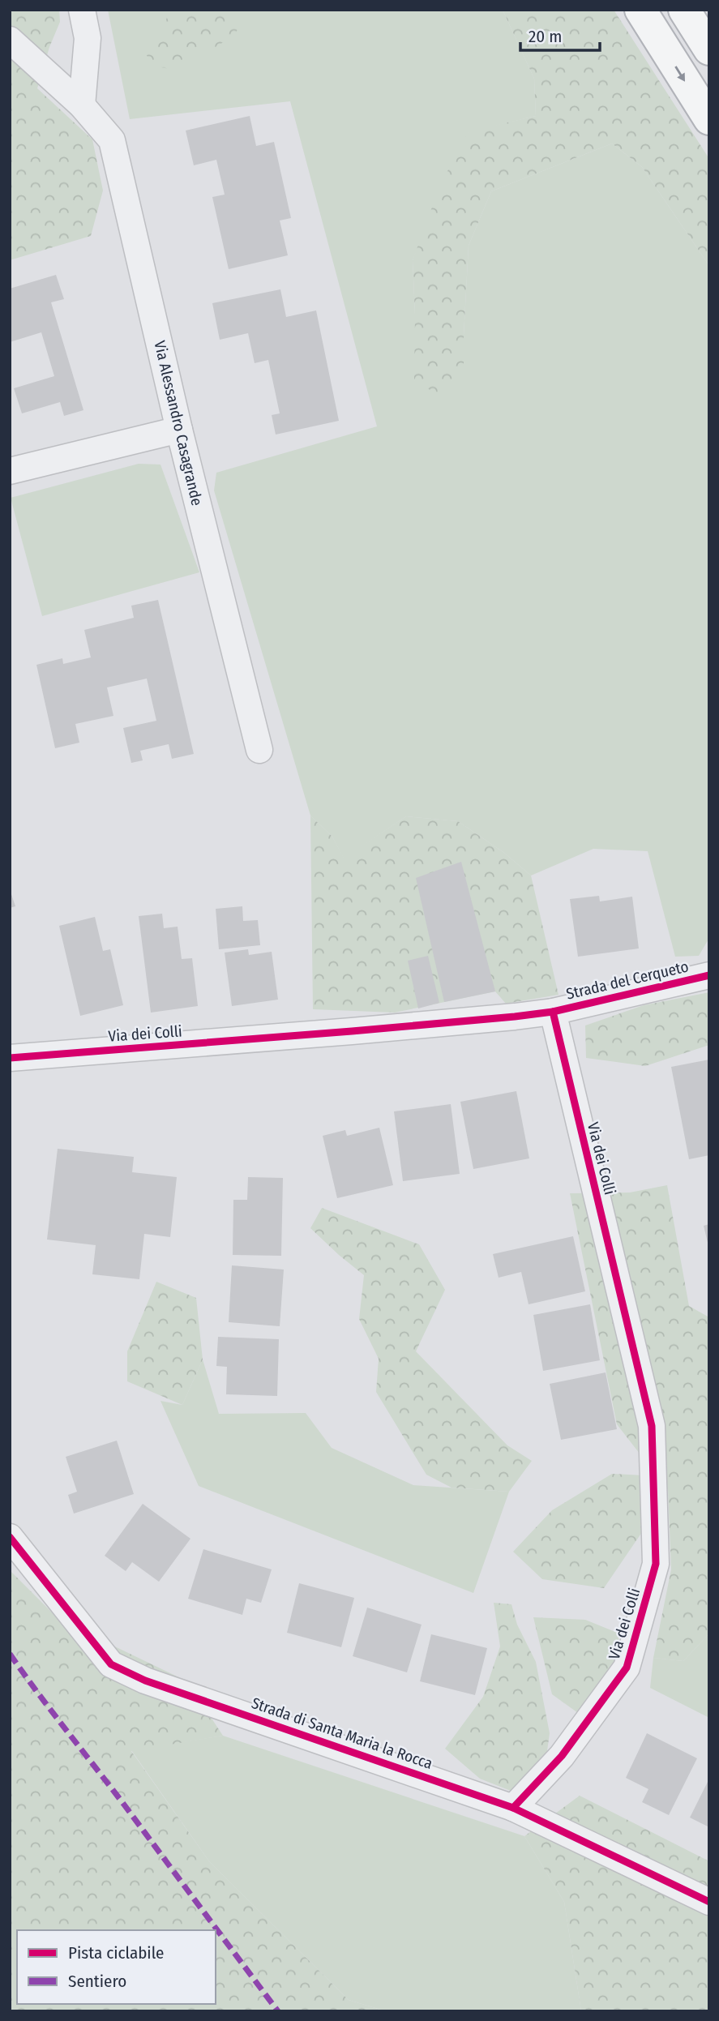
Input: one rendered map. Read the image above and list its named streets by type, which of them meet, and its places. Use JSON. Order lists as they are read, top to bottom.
{
  "streets": {
    "street": [
      "Via Alessandro Casagrande",
      "Strada del Cerqueto",
      "Via dei Colli",
      "Strada di Santa Maria la Rocca"
    ]
  },
  "crossings": [
    ["Strada del Cerqueto", "Via dei Colli"],
    ["Via dei Colli", "Strada di Santa Maria la Rocca"]
  ],
  "legend": ["Pista ciclabile", "Sentiero"],
  "scale_bar": "20 m"
}
